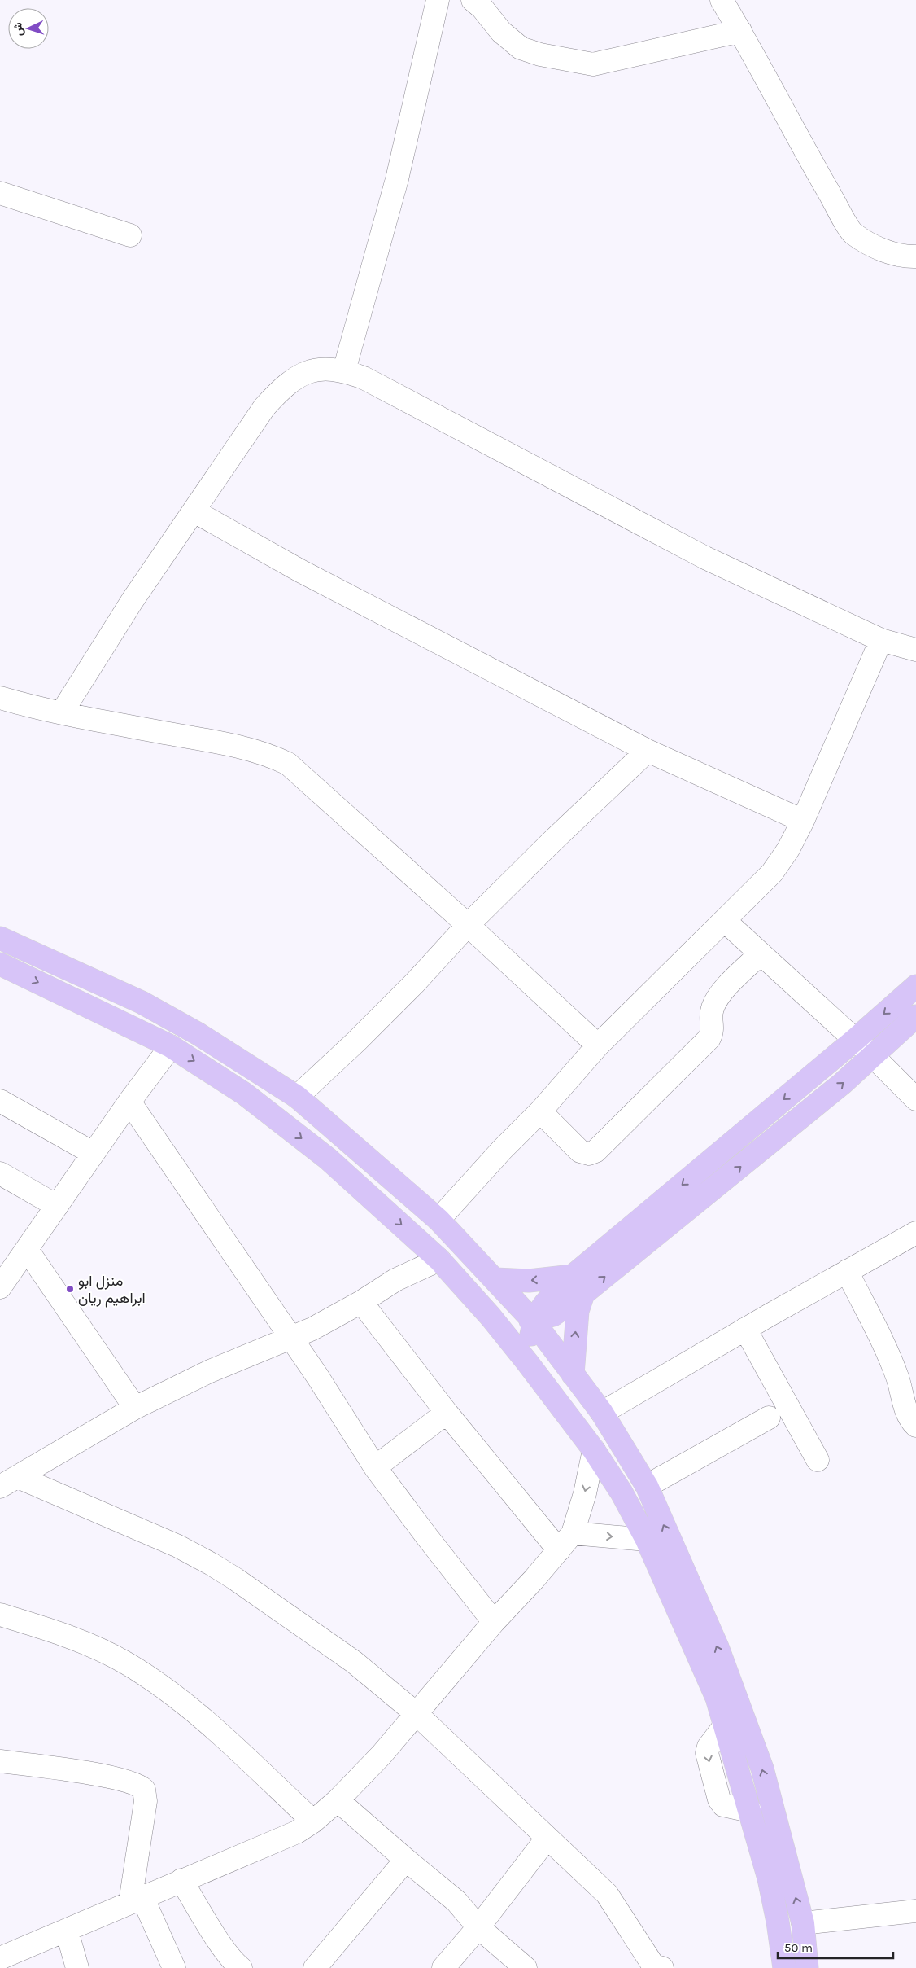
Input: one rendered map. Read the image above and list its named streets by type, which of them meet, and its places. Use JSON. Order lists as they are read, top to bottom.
{
  "places": ["منزل ابو ابراهيم ريان"],
  "scale_bar": "50 m",
  "north": "left"
}
